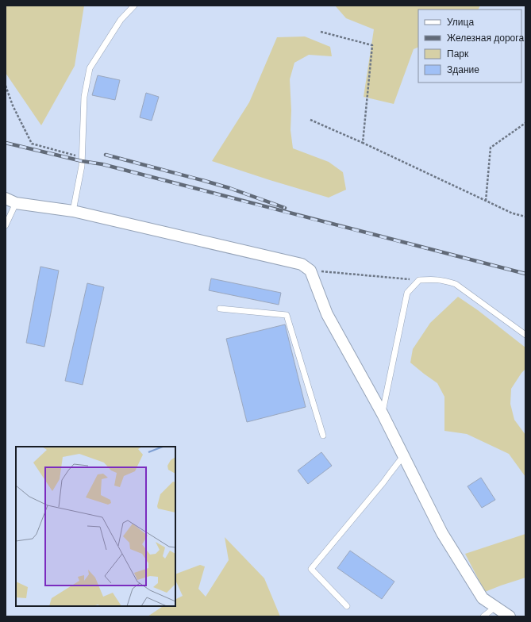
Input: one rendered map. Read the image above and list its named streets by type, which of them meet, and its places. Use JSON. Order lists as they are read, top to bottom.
{
  "legend": [
    "Улица",
    "Железная дорога",
    "Парк",
    "Здание"
  ]
}
